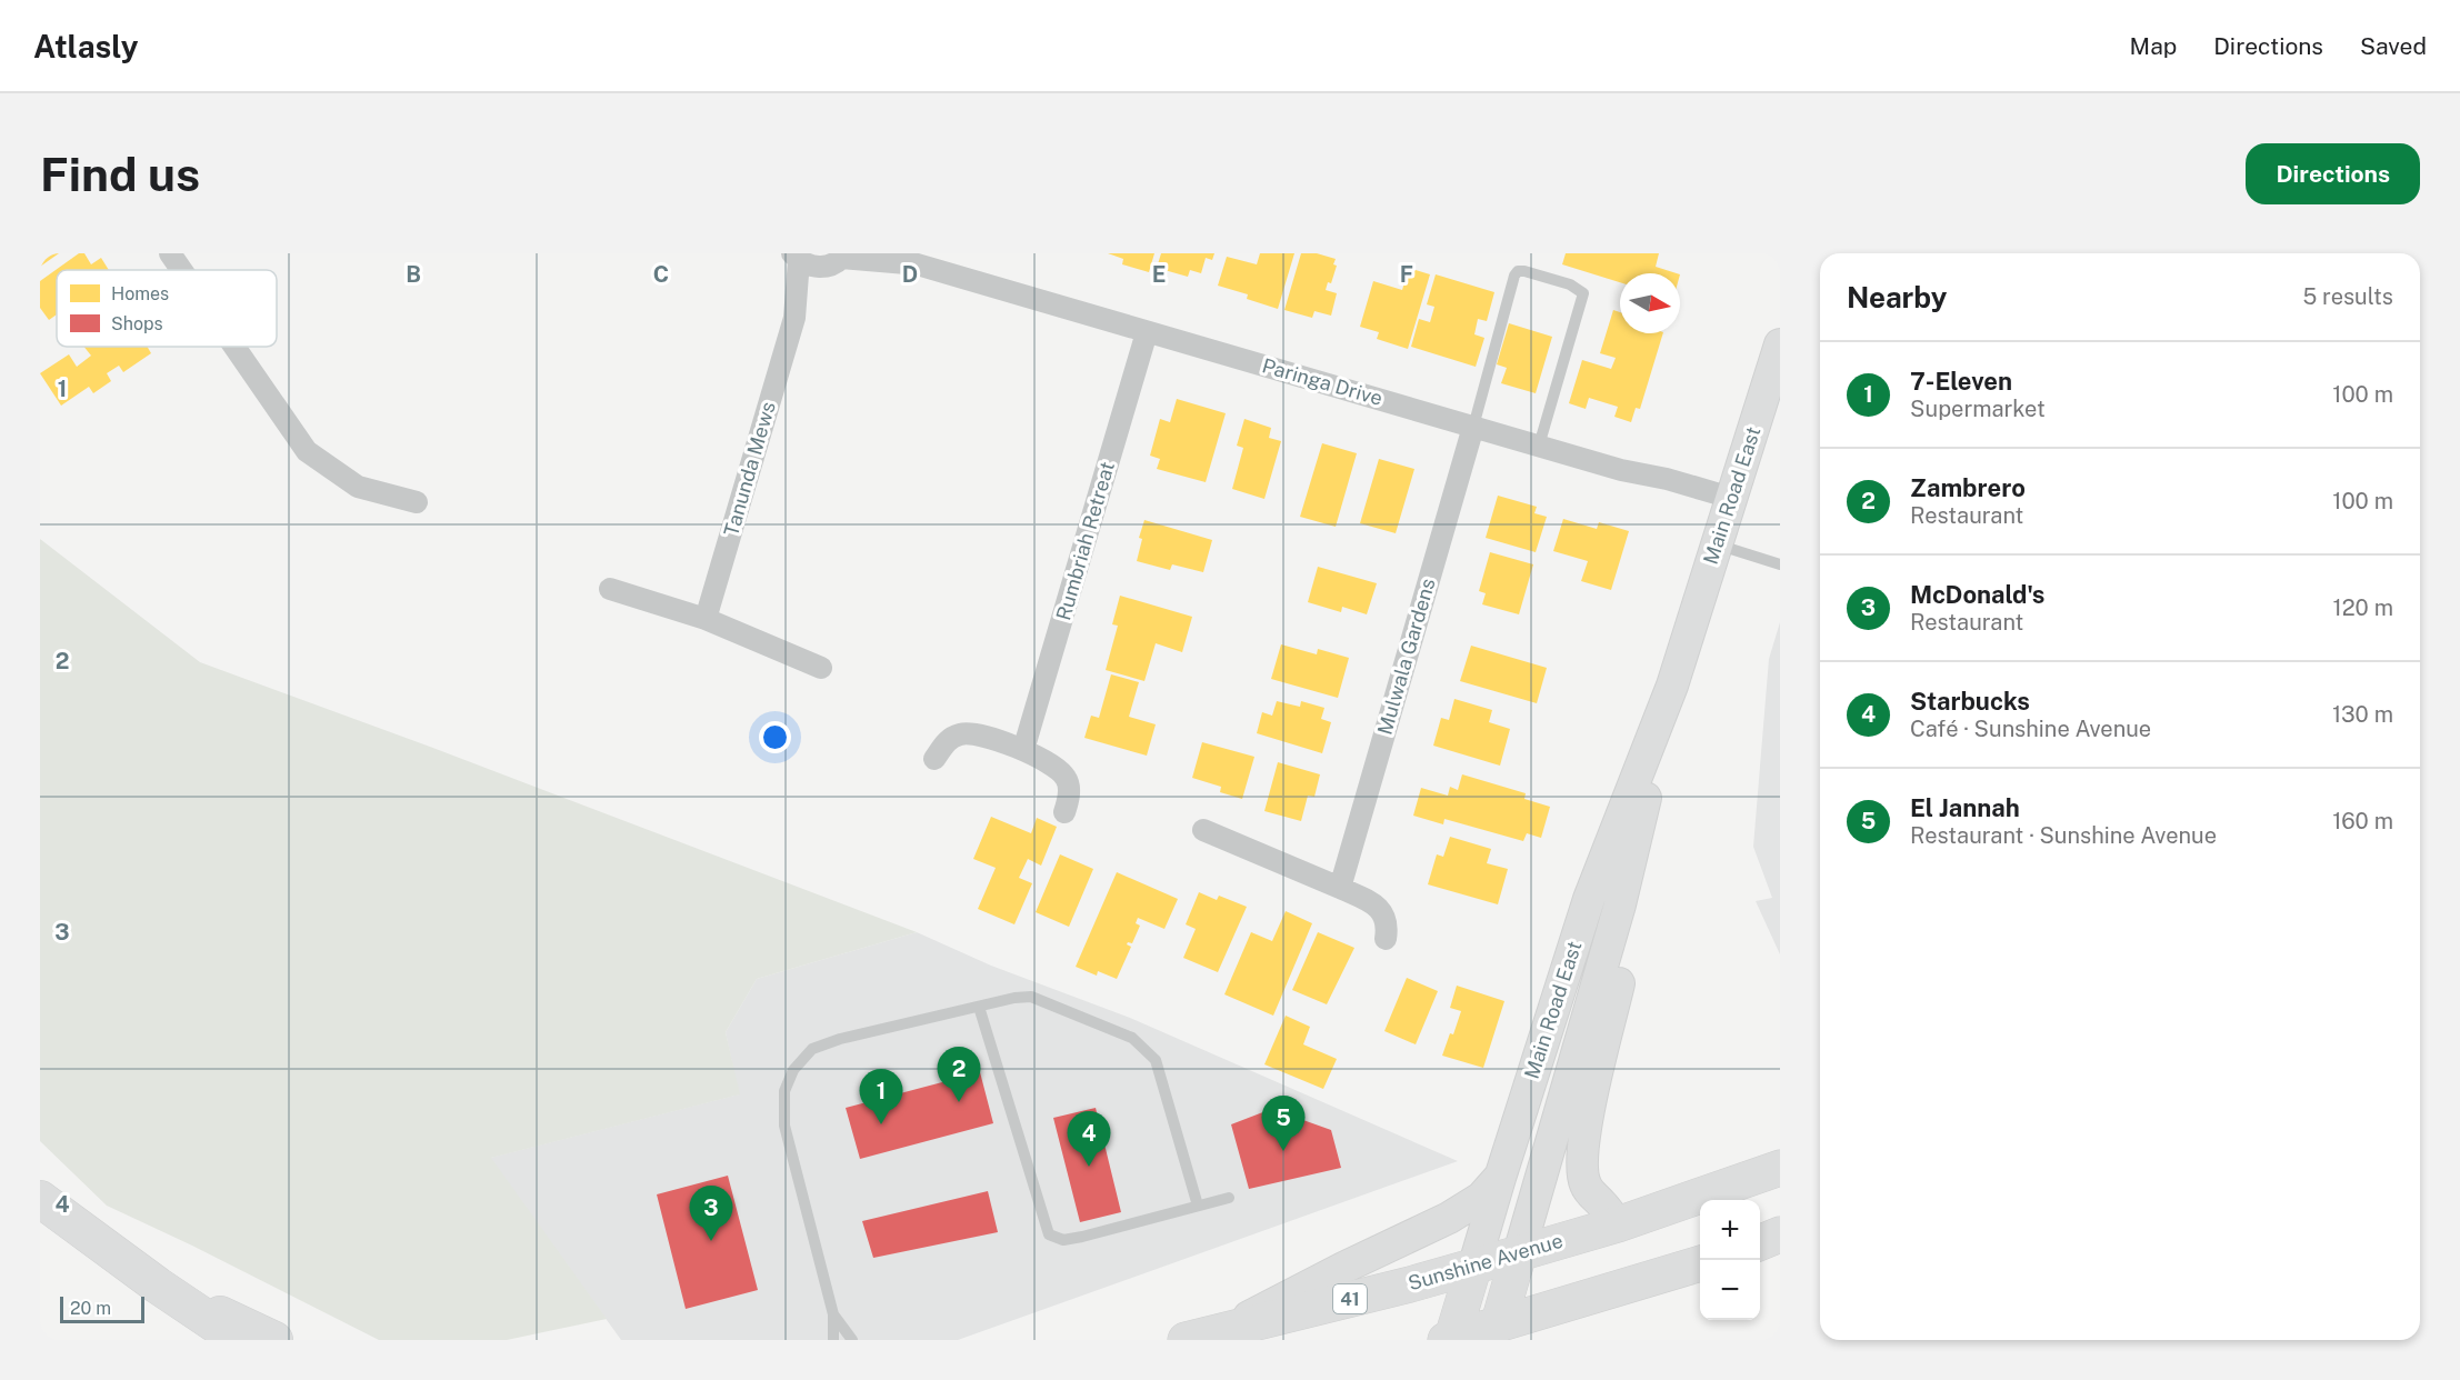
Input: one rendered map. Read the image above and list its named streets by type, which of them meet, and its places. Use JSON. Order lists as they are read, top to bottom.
{
  "streets": {
    "main road": ["Main Road East", "Sunshine Avenue", "41"],
    "street": [
      "Paringa Drive",
      "Tanunda Mews",
      "Rumbriah Retreat",
      "Mulwala Gardens"
    ]
  },
  "crossings": [
    ["Paringa Drive", "Tanunda Mews"],
    ["Paringa Drive", "Main Road East"],
    ["Paringa Drive", "Rumbriah Retreat"],
    ["Paringa Drive", "Mulwala Gardens"],
    ["Main Road East", "Sunshine Avenue"]
  ],
  "legend": ["Homes", "Shops"],
  "scale_bar": "20 m",
  "north": "right",
  "page": {
    "header": "Atlasly",
    "nav": ["Map", "Directions", "Saved"],
    "buttons": "Directions",
    "title": "Find us",
    "heading": ["Nearby", "5 results"],
    "list": [
      {
        "mark": "1",
        "name": "7-Eleven",
        "note": "Supermarket",
        "value": "100 m"
      },
      {
        "mark": "2",
        "name": "Zambrero",
        "note": "Restaurant",
        "value": "100 m"
      },
      {
        "mark": "3",
        "name": "McDonald's",
        "note": "Restaurant",
        "value": "120 m"
      },
      {
        "mark": "4",
        "name": "Starbucks",
        "note": "Café · Sunshine Avenue",
        "value": "130 m"
      },
      {
        "mark": "5",
        "name": "El Jannah",
        "note": "Restaurant · Sunshine Avenue",
        "value": "160 m"
      }
    ],
    "pins": [
      "2",
      "1",
      "5",
      "4",
      "3"
    ],
    "map_buttons": ["+", "−"],
    "scale": "20 m"
  },
  "grid": {
    "columns": [
      "B",
      "C",
      "D",
      "E",
      "F"
    ],
    "rows": [
      "1",
      "2",
      "3",
      "4"
    ]
  }
}
